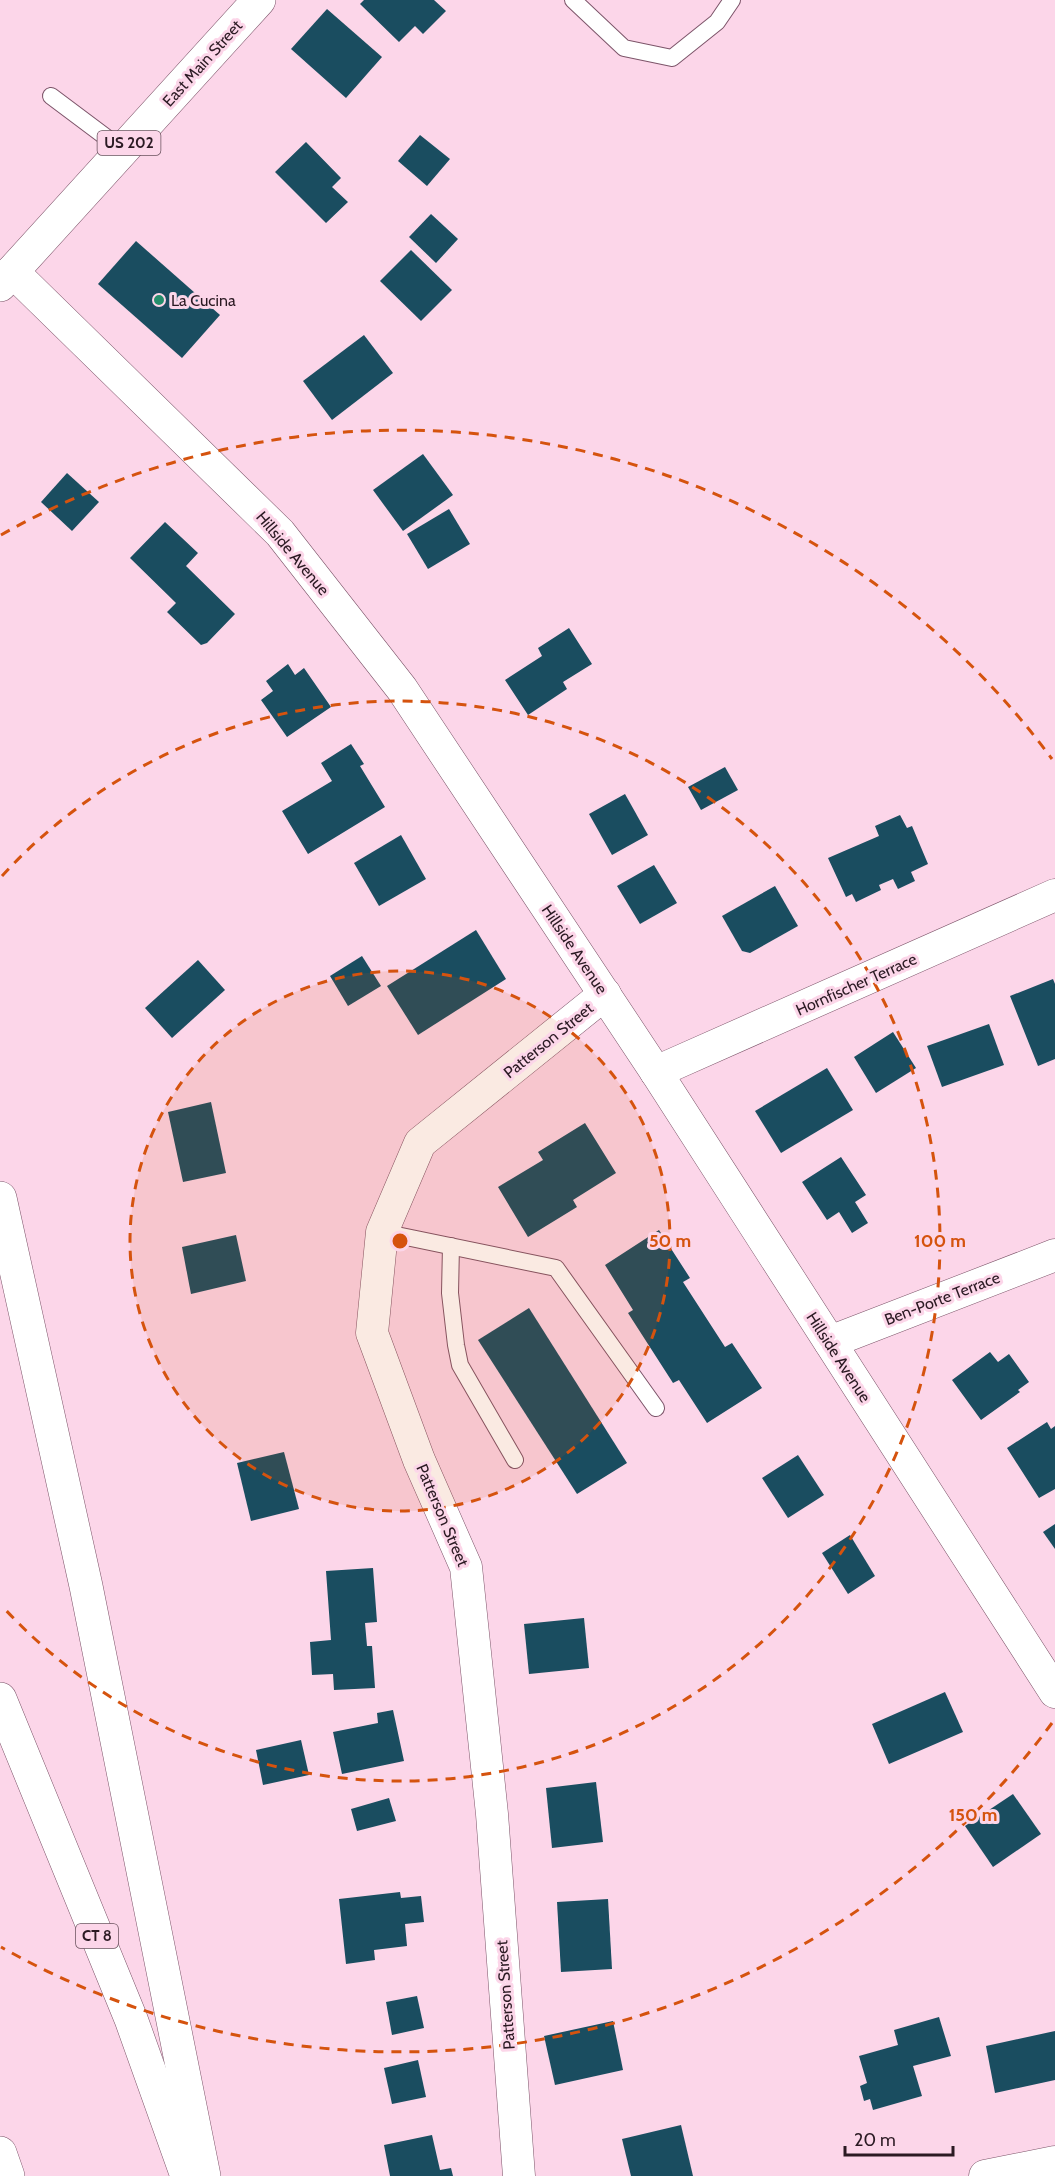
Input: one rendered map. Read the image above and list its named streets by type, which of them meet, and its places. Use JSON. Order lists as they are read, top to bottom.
{
  "streets": {
    "highway": ["East Main Street", "US 202", "CT 8"],
    "street": [
      "Hillside Avenue",
      "Hornfischer Terrace",
      "Patterson Street",
      "Ben-Porte Terrace"
    ]
  },
  "crossings": [
    ["East Main Street", "Hillside Avenue"],
    ["Hillside Avenue", "Hornfischer Terrace"],
    ["Hillside Avenue", "Patterson Street"],
    ["Hillside Avenue", "Ben-Porte Terrace"]
  ],
  "places": ["La Cucina"],
  "scale_bar": "20 m",
  "rings": ["50 m", "100 m", "150 m"]
}
